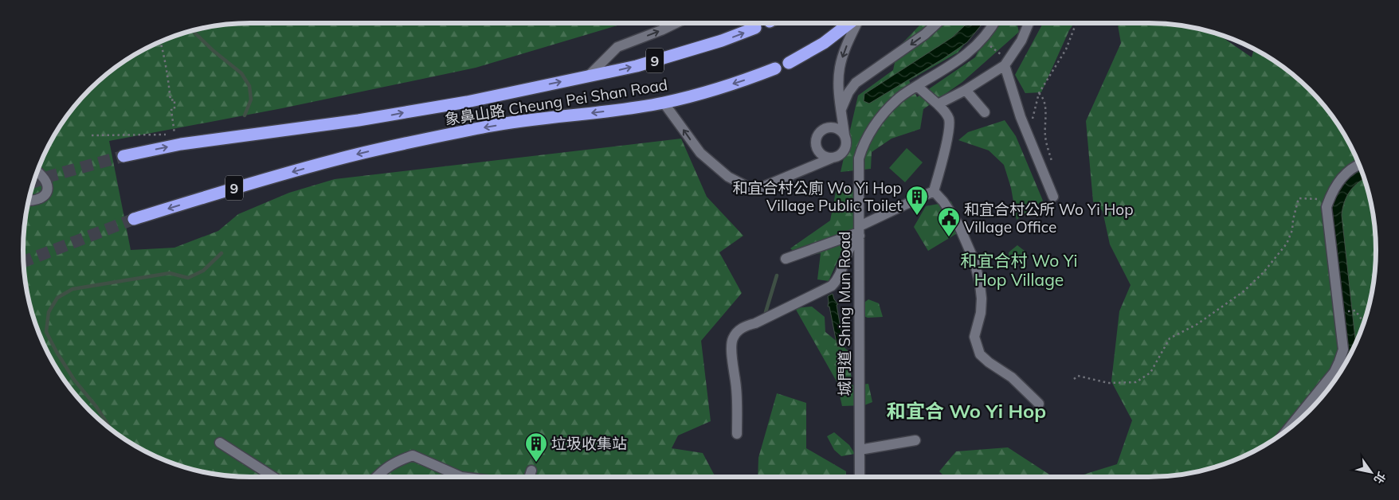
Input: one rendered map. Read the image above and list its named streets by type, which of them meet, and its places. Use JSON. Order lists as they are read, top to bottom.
{
  "streets": {
    "highway": ["9", "象鼻山路 Cheung Pei Shan Road"],
    "street": ["城門道 Shing Mun Road"]
  },
  "districts": ["和宜合村 Wo Yi Hop Village", "和宜合 Wo Yi Hop"],
  "places": {
    "building": ["和宜合村公廁 Wo Yi Hop Village Public Toilet", "垃圾收集站"],
    "public building": ["和宜合村公所 Wo Yi Hop Village Office"]
  },
  "north": "bottom right"
}
